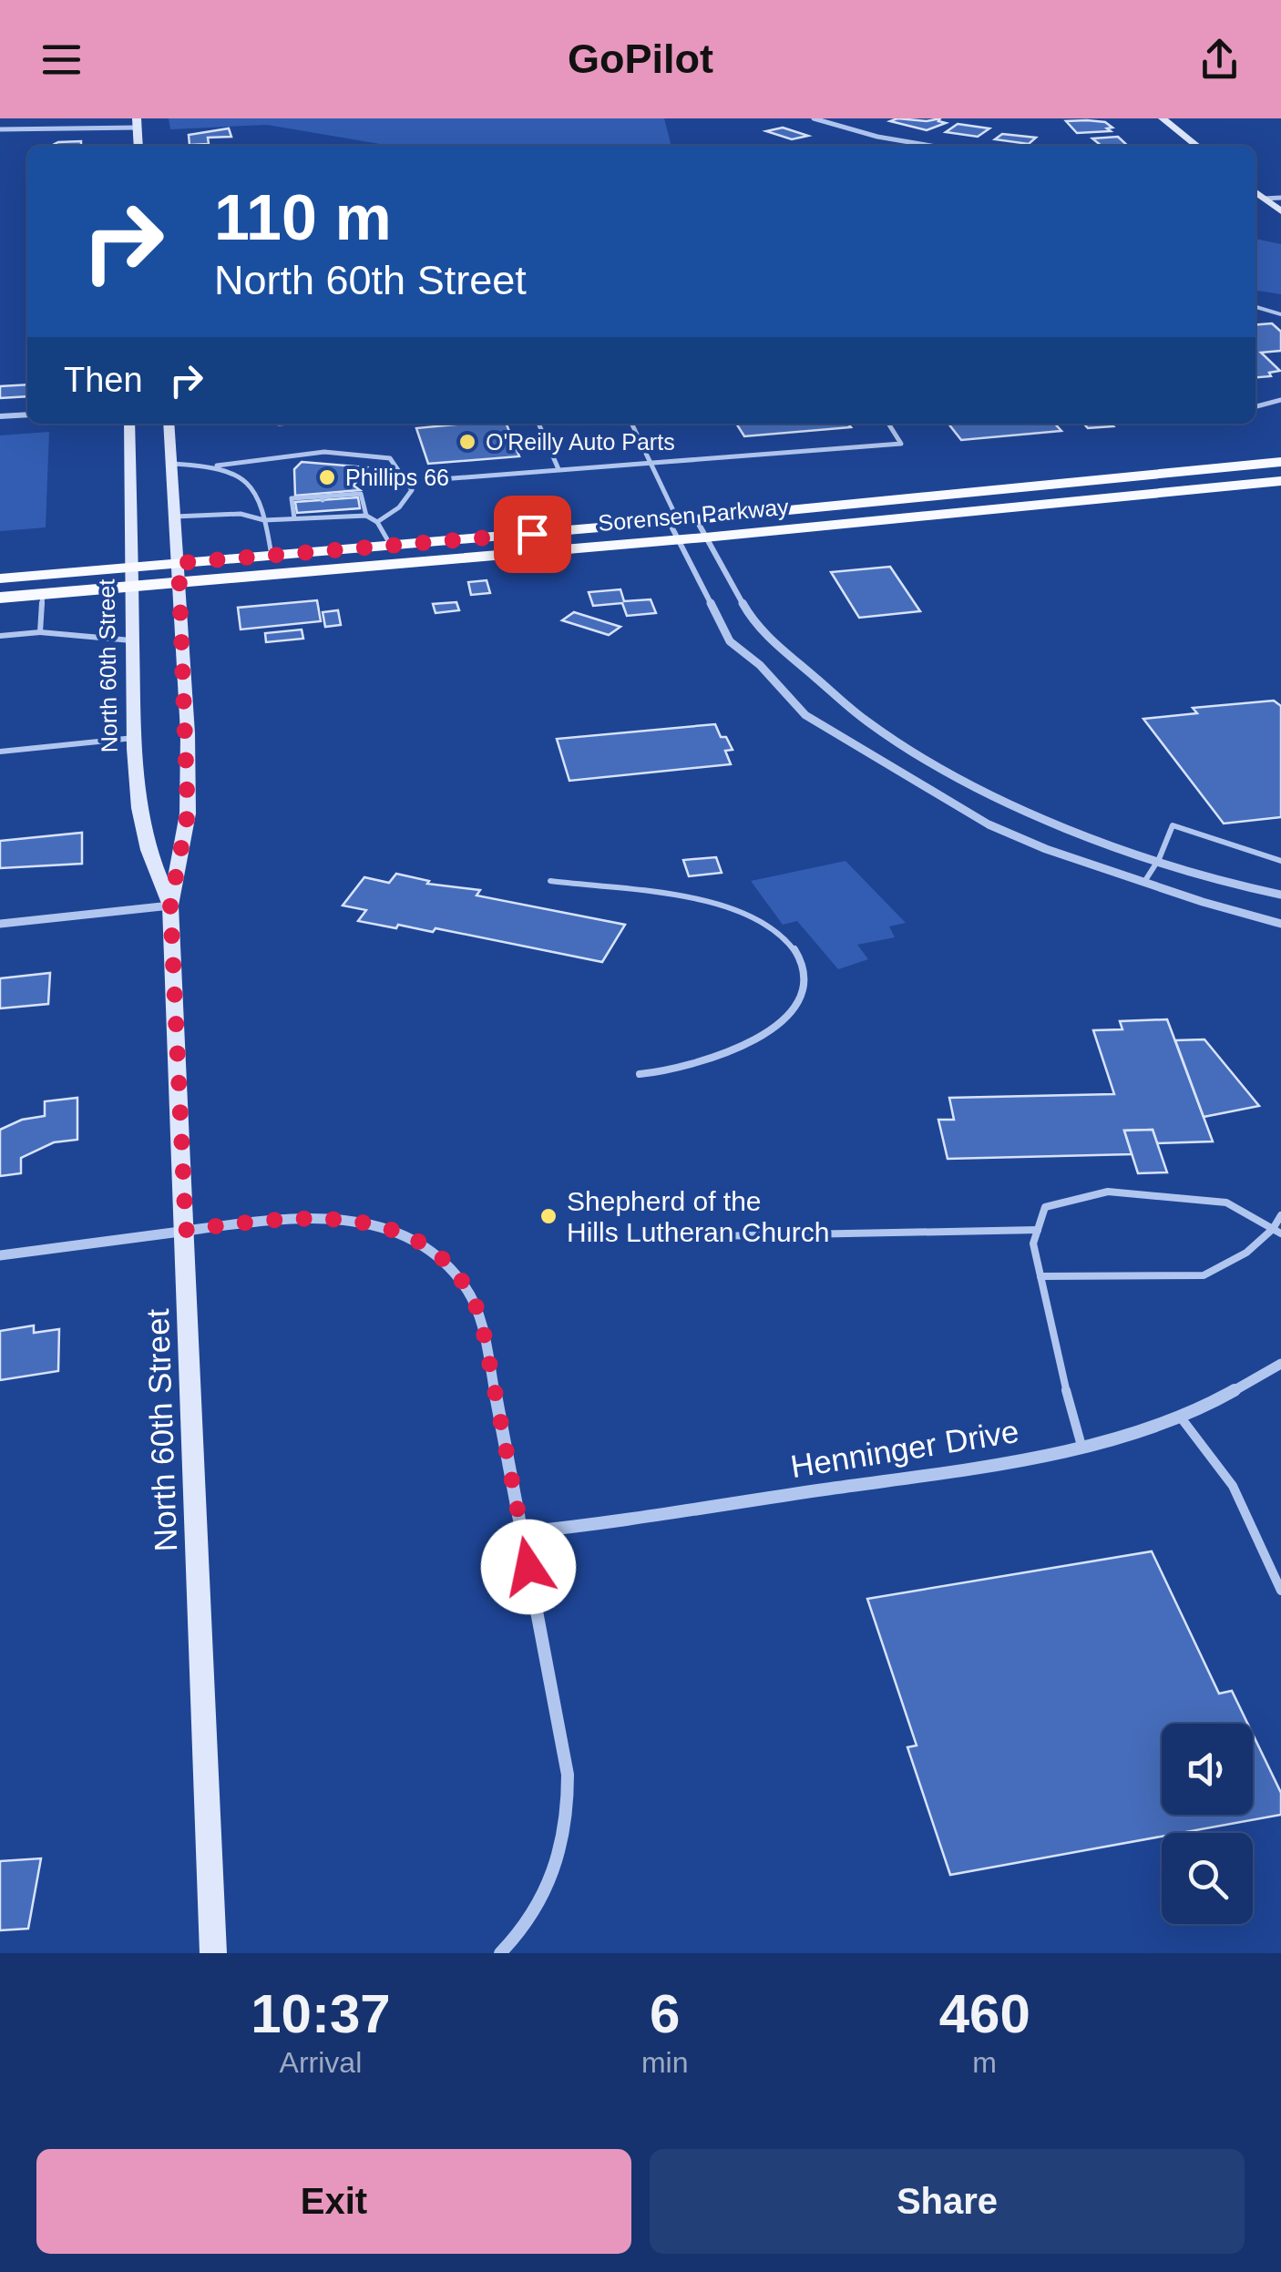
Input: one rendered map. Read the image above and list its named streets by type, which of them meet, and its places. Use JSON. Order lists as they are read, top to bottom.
{
  "streets": {
    "main road": ["Sorensen Parkway", "North 60th Street"],
    "street": ["Henninger Drive"]
  },
  "crossings": [
    ["Sorensen Parkway", "North 60th Street"]
  ],
  "places": ["O'Reilly Auto Parts", "Phillips 66", "Shepherd of the Hills Lutheran Church"],
  "page": {
    "header": "GoPilot",
    "turn": ["110 m", "North 60th Street"],
    "then": "Then",
    "eta": [
      "10:37",
      "Arrival",
      "6",
      "min",
      "460",
      "m"
    ],
    "buttons": ["Exit", "Share"]
  }
}
